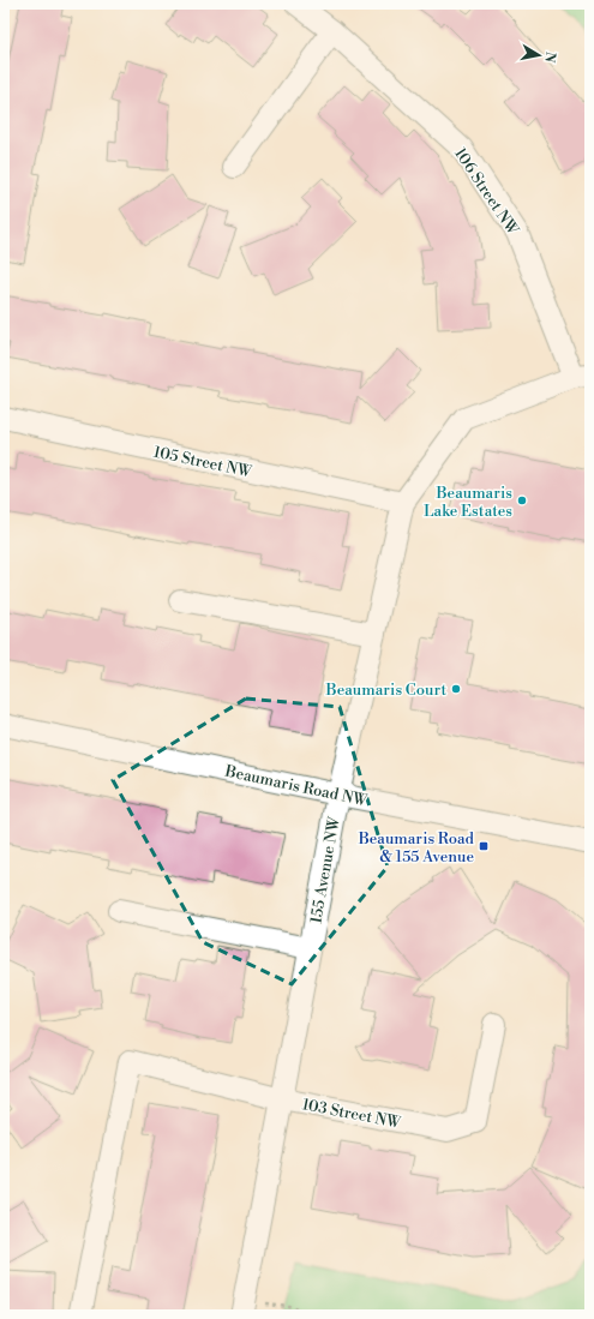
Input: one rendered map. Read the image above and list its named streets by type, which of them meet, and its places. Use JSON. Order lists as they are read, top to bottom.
{
  "streets": {
    "street": [
      "106 Street NW",
      "105 Street NW",
      "Beaumaris Road NW",
      "155 Avenue NW",
      "103 Street NW"
    ]
  },
  "crossings": [
    ["106 Street NW", "155 Avenue NW"],
    ["105 Street NW", "155 Avenue NW"],
    ["Beaumaris Road NW", "155 Avenue NW"],
    ["155 Avenue NW", "103 Street NW"]
  ],
  "places": {
    "other": ["Beaumaris Lake Estates", "Beaumaris Court"],
    "transit": ["Beaumaris Road & 155 Avenue"]
  },
  "north": "right"
}
